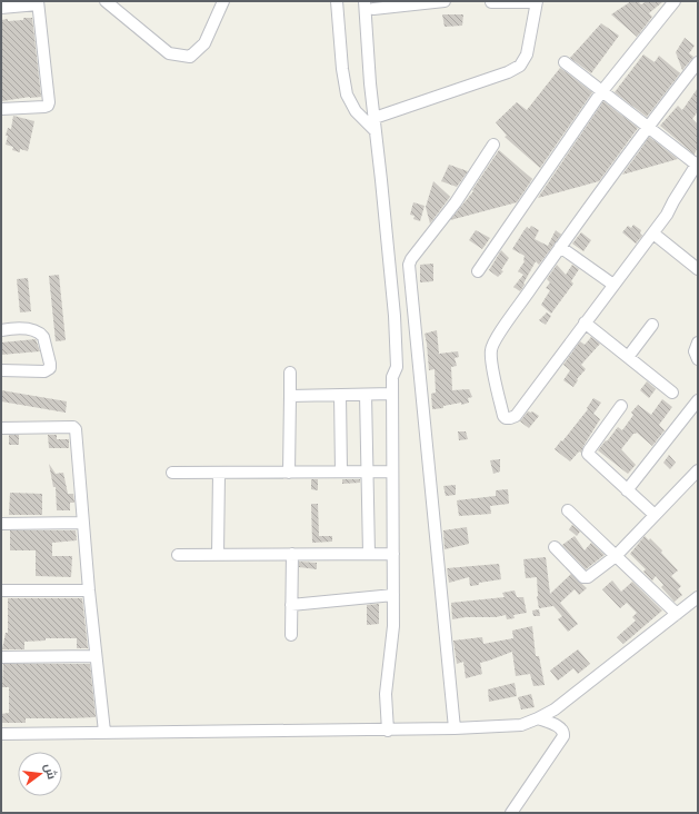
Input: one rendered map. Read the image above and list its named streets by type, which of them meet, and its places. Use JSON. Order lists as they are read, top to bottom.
{
  "north": "right"
}
